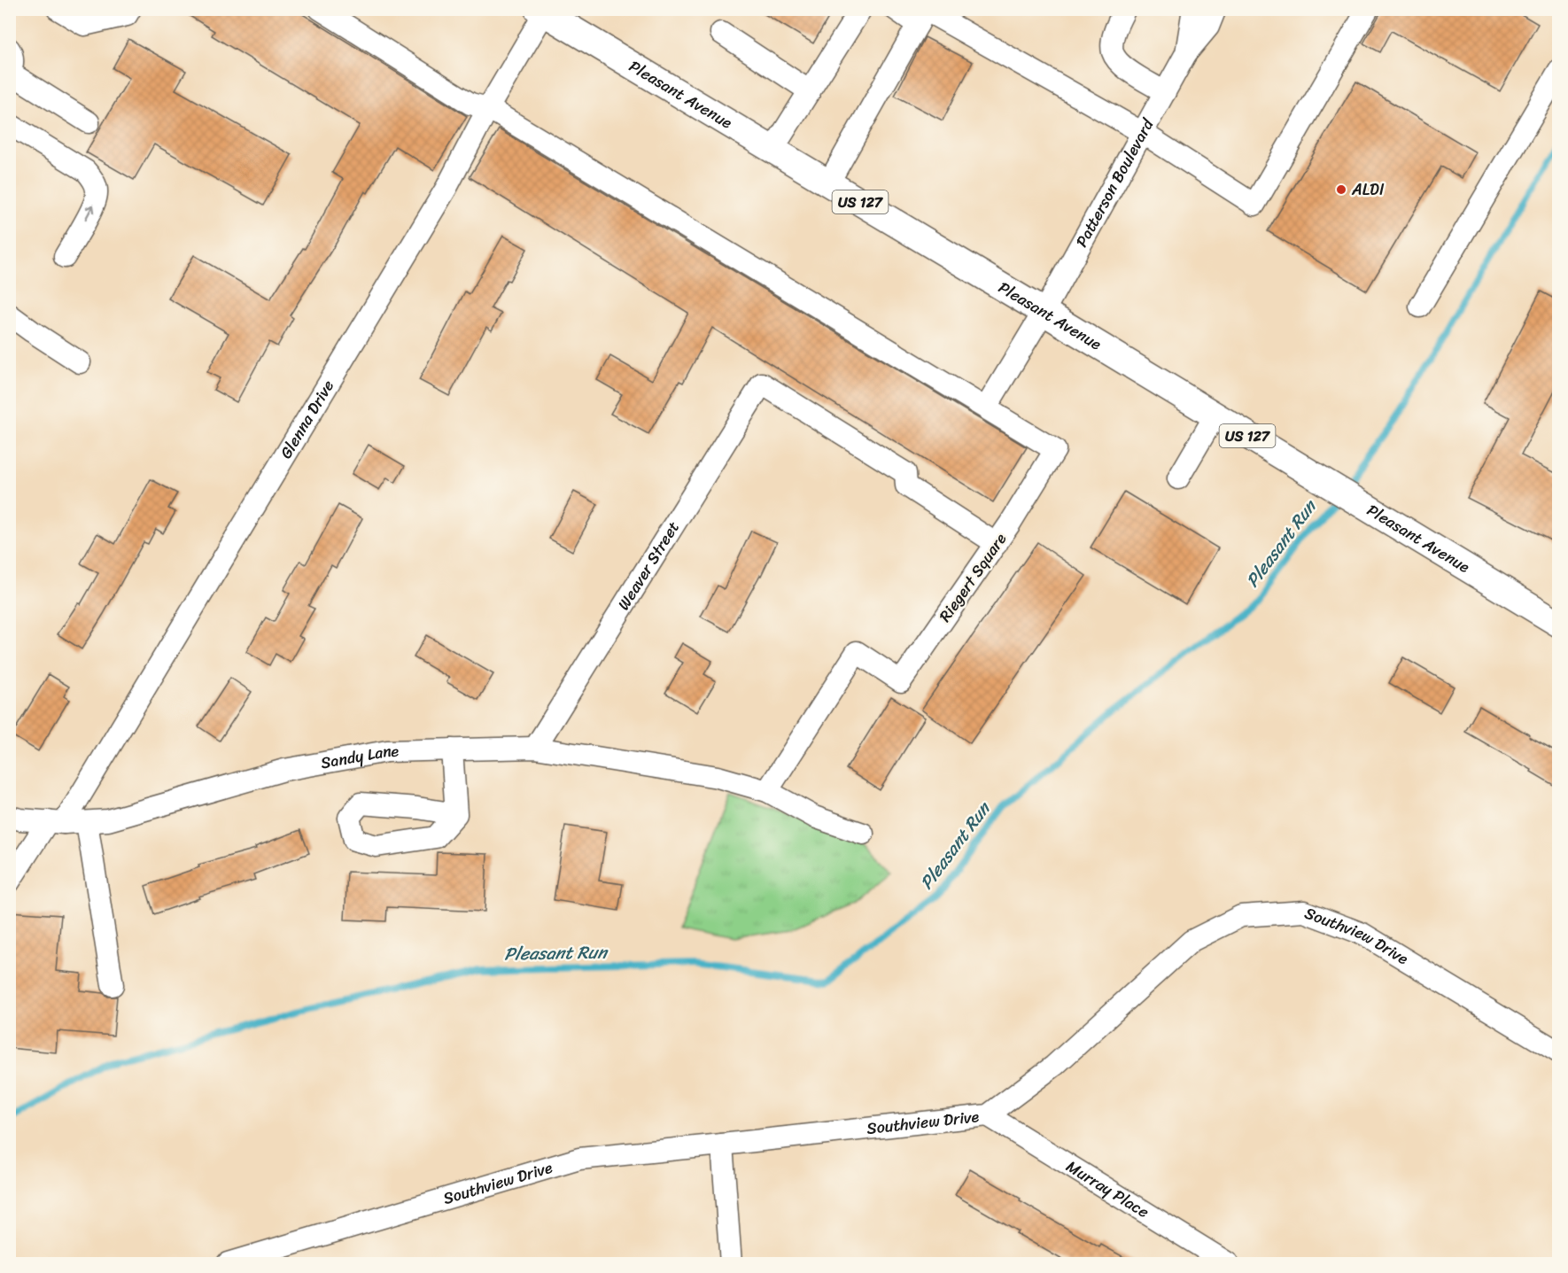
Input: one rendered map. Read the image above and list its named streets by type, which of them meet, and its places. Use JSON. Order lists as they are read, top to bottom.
{
  "streets": {
    "main road": ["Pleasant Avenue", "US 127"],
    "street": [
      "Patterson Boulevard",
      "Glenna Drive",
      "Weaver Street",
      "Riegert Square",
      "Sandy Lane",
      "Southview Drive",
      "Murray Place"
    ]
  },
  "crossings": [
    ["Pleasant Avenue", "Patterson Boulevard"],
    ["Pleasant Avenue", "Glenna Drive"],
    ["Glenna Drive", "Sandy Lane"],
    ["Weaver Street", "Riegert Square"],
    ["Weaver Street", "Sandy Lane"],
    ["Riegert Square", "Sandy Lane"],
    ["Southview Drive", "Murray Place"]
  ],
  "water": ["Pleasant Run"],
  "places": ["ALDI"]
}
